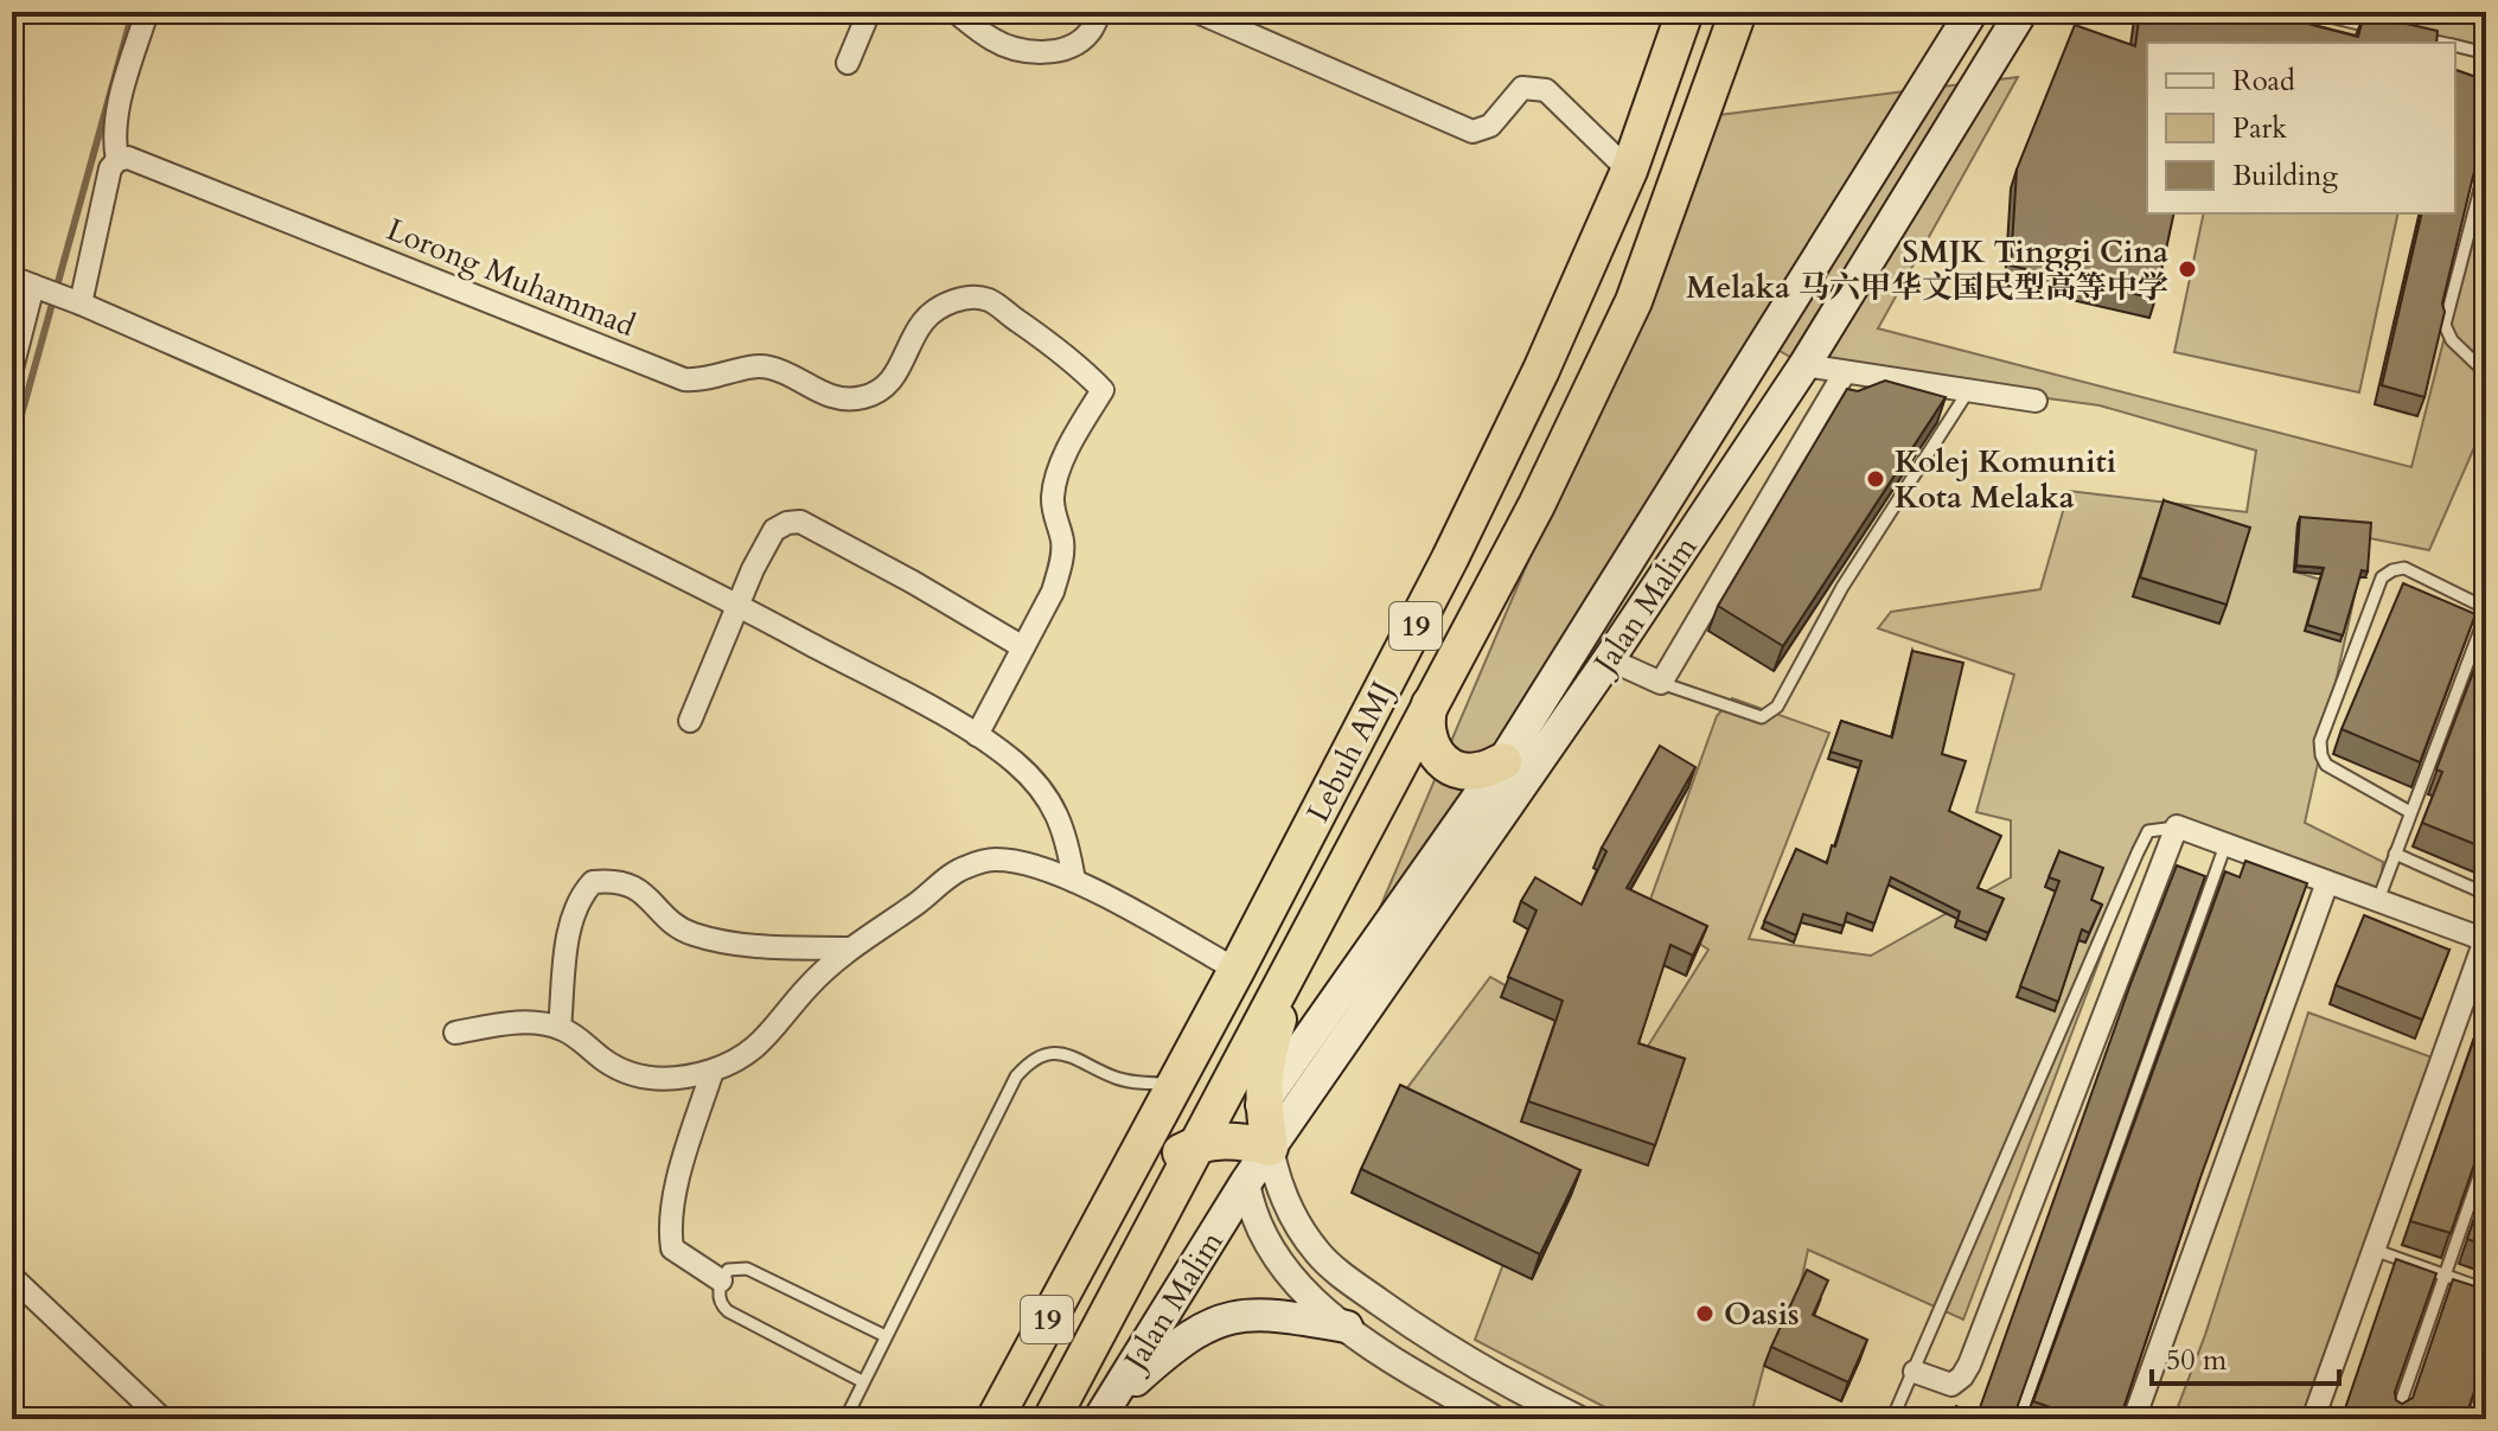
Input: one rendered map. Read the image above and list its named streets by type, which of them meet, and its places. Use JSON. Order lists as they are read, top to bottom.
{
  "streets": {
    "highway": ["19", "Lebuh AMJ"],
    "main road": ["Jalan Malim"],
    "street": ["Lorong Muhammad"]
  },
  "places": ["SMJK Tinggi Cina Melaka 马六甲华文国民型高等中学", "Kolej Komuniti Kota Melaka", "Oasis"],
  "legend": ["Road", "Park", "Building"],
  "scale_bar": "50 m"
}
